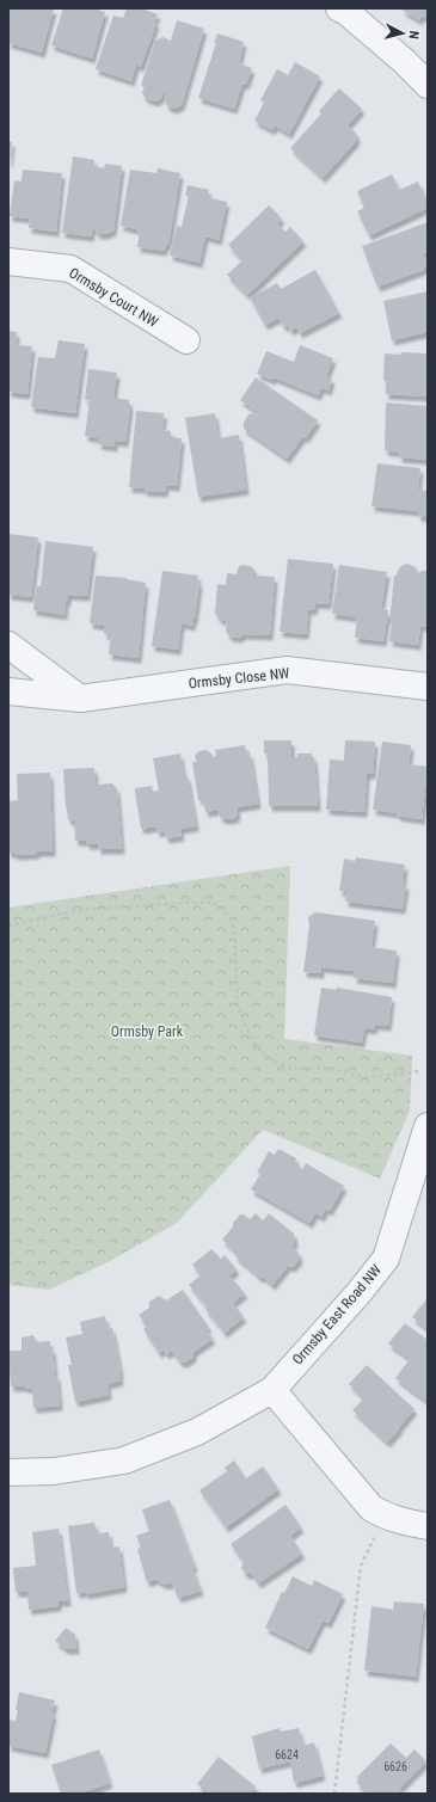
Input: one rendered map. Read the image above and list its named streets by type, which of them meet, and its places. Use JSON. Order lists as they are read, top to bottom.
{
  "streets": {
    "street": ["Ormsby Court NW", "Ormsby Close NW", "Ormsby East Road NW"]
  },
  "parks": ["Ormsby Park"],
  "house_numbers": ["6624", "6626"],
  "north": "right"
}
